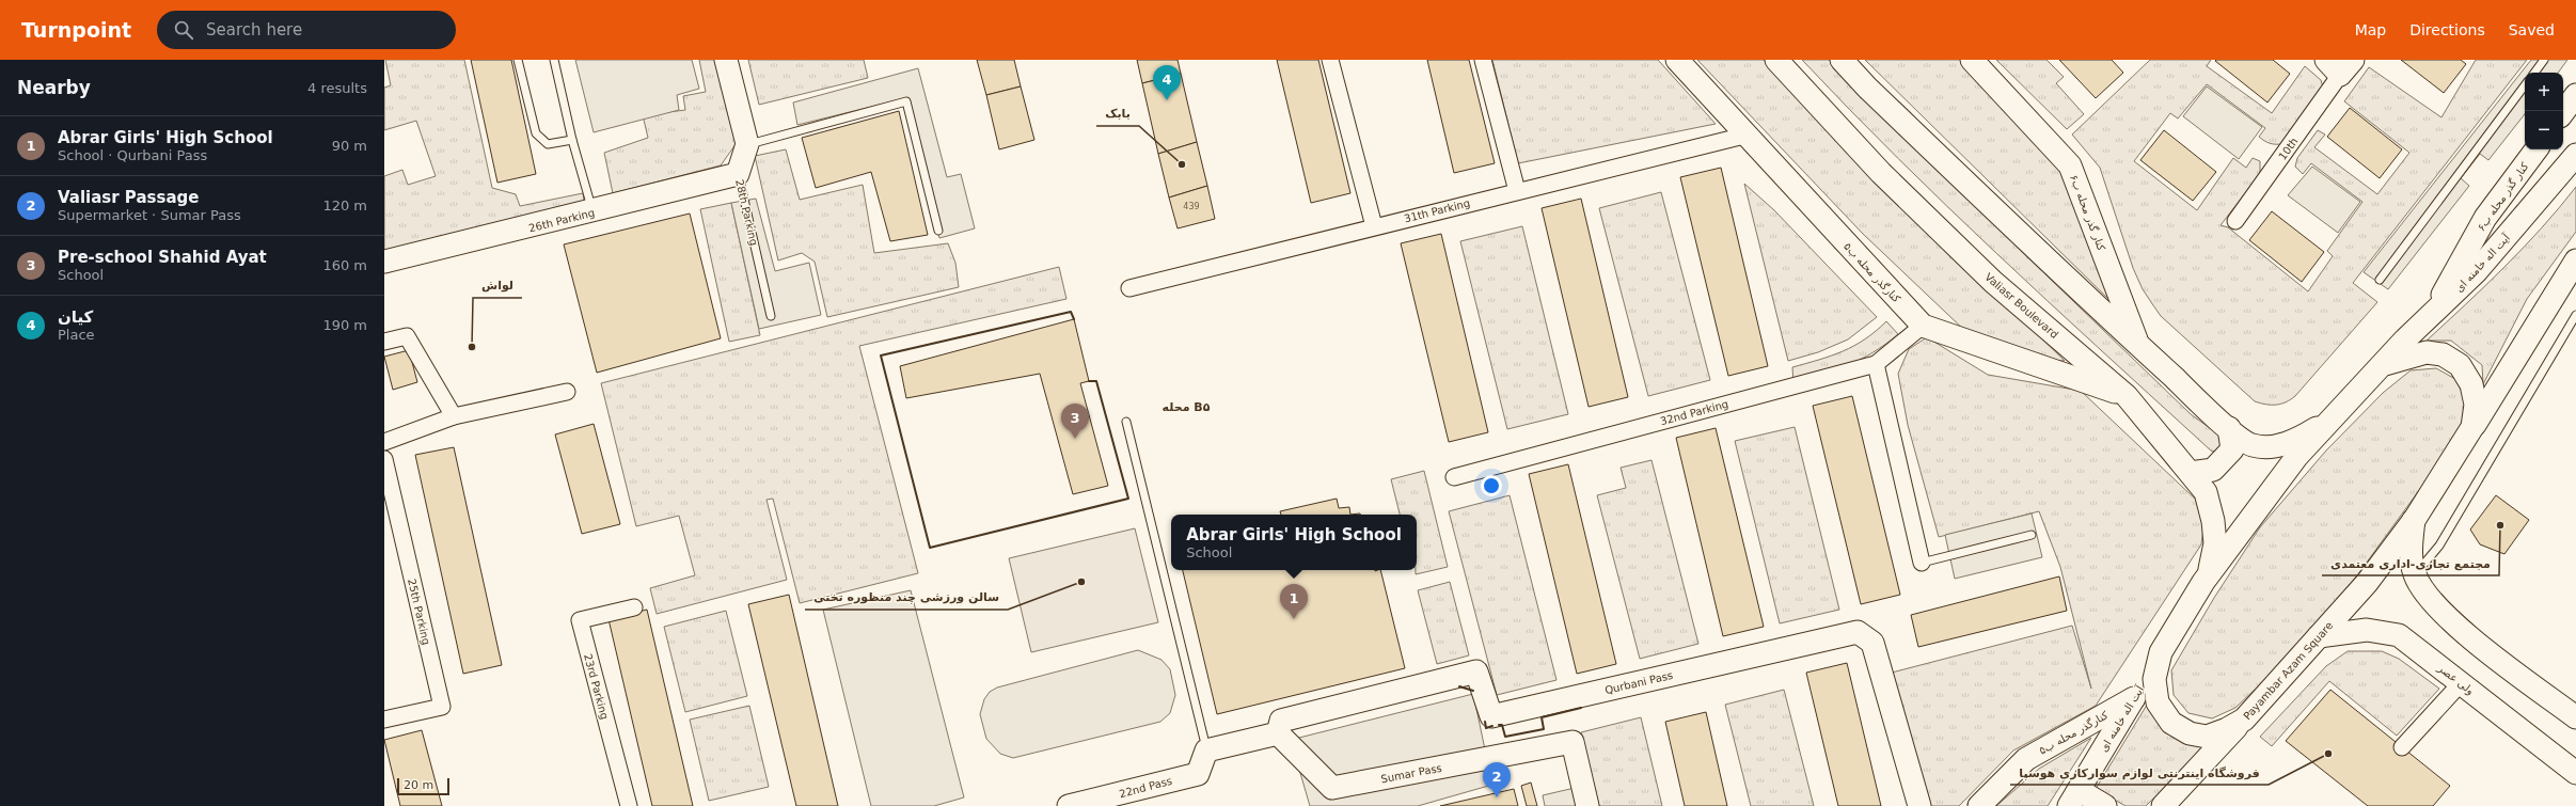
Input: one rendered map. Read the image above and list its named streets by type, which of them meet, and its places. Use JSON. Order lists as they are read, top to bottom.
{
  "streets": {
    "main road": [
      "کنار گذر محله ب۶",
      "28th Parking",
      "26th Parking",
      "آیت اله خامنه ای",
      "کنارگذر محله ب۵",
      "Valiasr Boulevard",
      "Payambar Azam Square",
      "ولی عصر",
      "Qurbani Pass",
      "Sumar Pass",
      "22nd Pass"
    ],
    "street": [
      "10th",
      "31th Parking",
      "32nd Parking",
      "25th Parking",
      "23rd Parking"
    ]
  },
  "crossings": [
    ["کنار گذر محله ب۶", "آیت اله خامنه ای"],
    ["31th Parking", "کنارگذر محله ب۵"],
    ["28th Parking", "26th Parking"],
    ["آیت اله خامنه ای", "کنارگذر محله ب۵"],
    ["آیت اله خامنه ای", "Payambar Azam Square"],
    ["کنارگذر محله ب۵", "Valiasr Boulevard"],
    ["کنارگذر محله ب۵", "32nd Parking"],
    ["Valiasr Boulevard", "Payambar Azam Square"],
    ["Payambar Azam Square", "ولی عصر"],
    ["Qurbani Pass", "Sumar Pass"]
  ],
  "districts": ["محله B۵"],
  "places": [
    "بابک",
    "لواش",
    "مجتمع تجاری-اداری معتمدی",
    "سالن ورزشی چند منظوره تختی",
    "فروشگاه اینترنتی لوازم سوارکاری هوسپا"
  ],
  "house_numbers": ["439"],
  "scale_bar": "20 m",
  "page": {
    "header": "Turnpoint",
    "search": "Search here",
    "nav": ["Map", "Directions", "Saved"],
    "heading": ["Nearby", "4 results"],
    "pins": [
      "4",
      "3",
      "1",
      "2"
    ],
    "map_buttons": ["+", "−"],
    "list": [
      {
        "mark": "1",
        "name": "Abrar Girls' High School",
        "note": "School · Qurbani Pass",
        "value": "90 m"
      },
      {
        "mark": "2",
        "name": "Valiasr Passage",
        "note": "Supermarket · Sumar Pass",
        "value": "120 m"
      },
      {
        "mark": "3",
        "name": "Pre-school Shahid Ayat",
        "note": "School",
        "value": "160 m"
      },
      {
        "mark": "4",
        "name": "کیان",
        "note": "Place",
        "value": "190 m"
      }
    ],
    "popup": ["Abrar Girls' High School", "School"],
    "scale": "20 m"
  }
}
